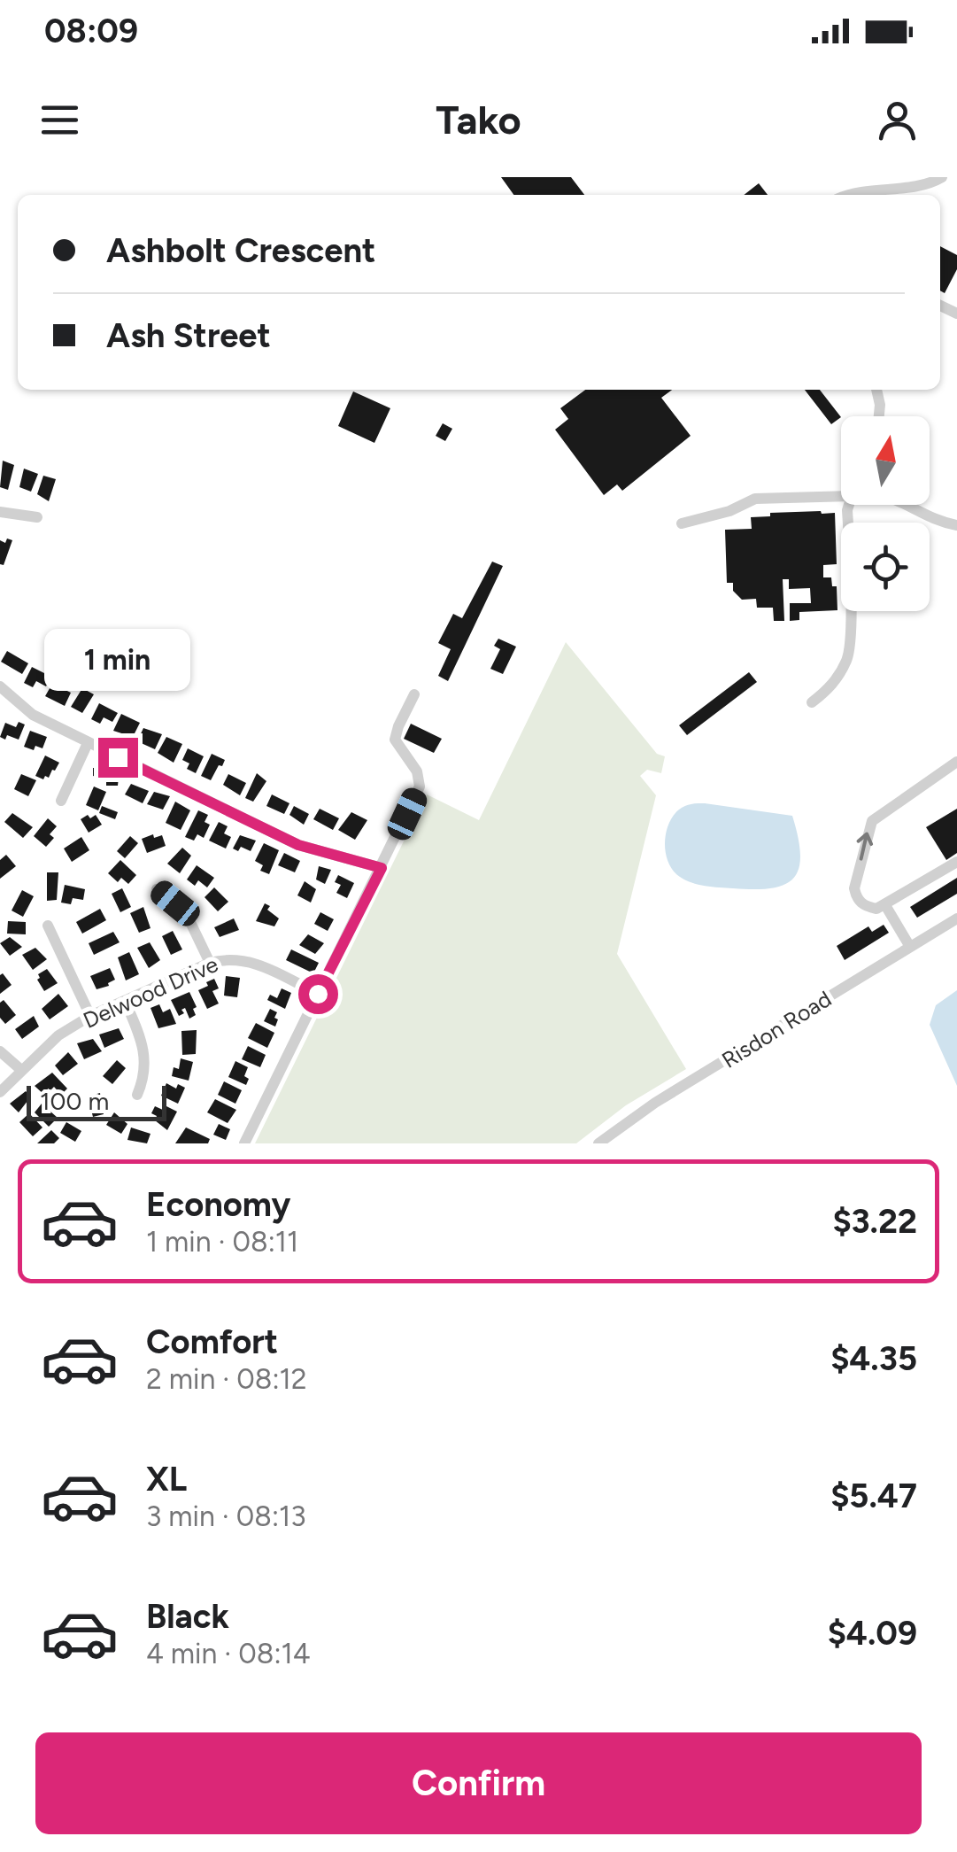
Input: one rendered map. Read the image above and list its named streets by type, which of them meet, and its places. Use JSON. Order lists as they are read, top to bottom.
{
  "streets": {
    "street": ["Delwood Drive", "Risdon Road"]
  },
  "scale_bar": "100 m",
  "north": "top",
  "page": {
    "status": "08:09",
    "header": "Tako",
    "banner": ["Ashbolt Crescent", "Ash Street"],
    "bubble": "1 min",
    "scale": "100 m",
    "list": [
      {
        "name": "Economy",
        "note": "1 min · 08:11",
        "value": "$3.22"
      },
      {
        "name": "Comfort",
        "note": "2 min · 08:12",
        "value": "$4.35"
      },
      {
        "name": "XL",
        "note": "3 min · 08:13",
        "value": "$5.47"
      },
      {
        "name": "Black",
        "note": "4 min · 08:14",
        "value": "$4.09"
      }
    ],
    "buttons": "Confirm"
  }
}
